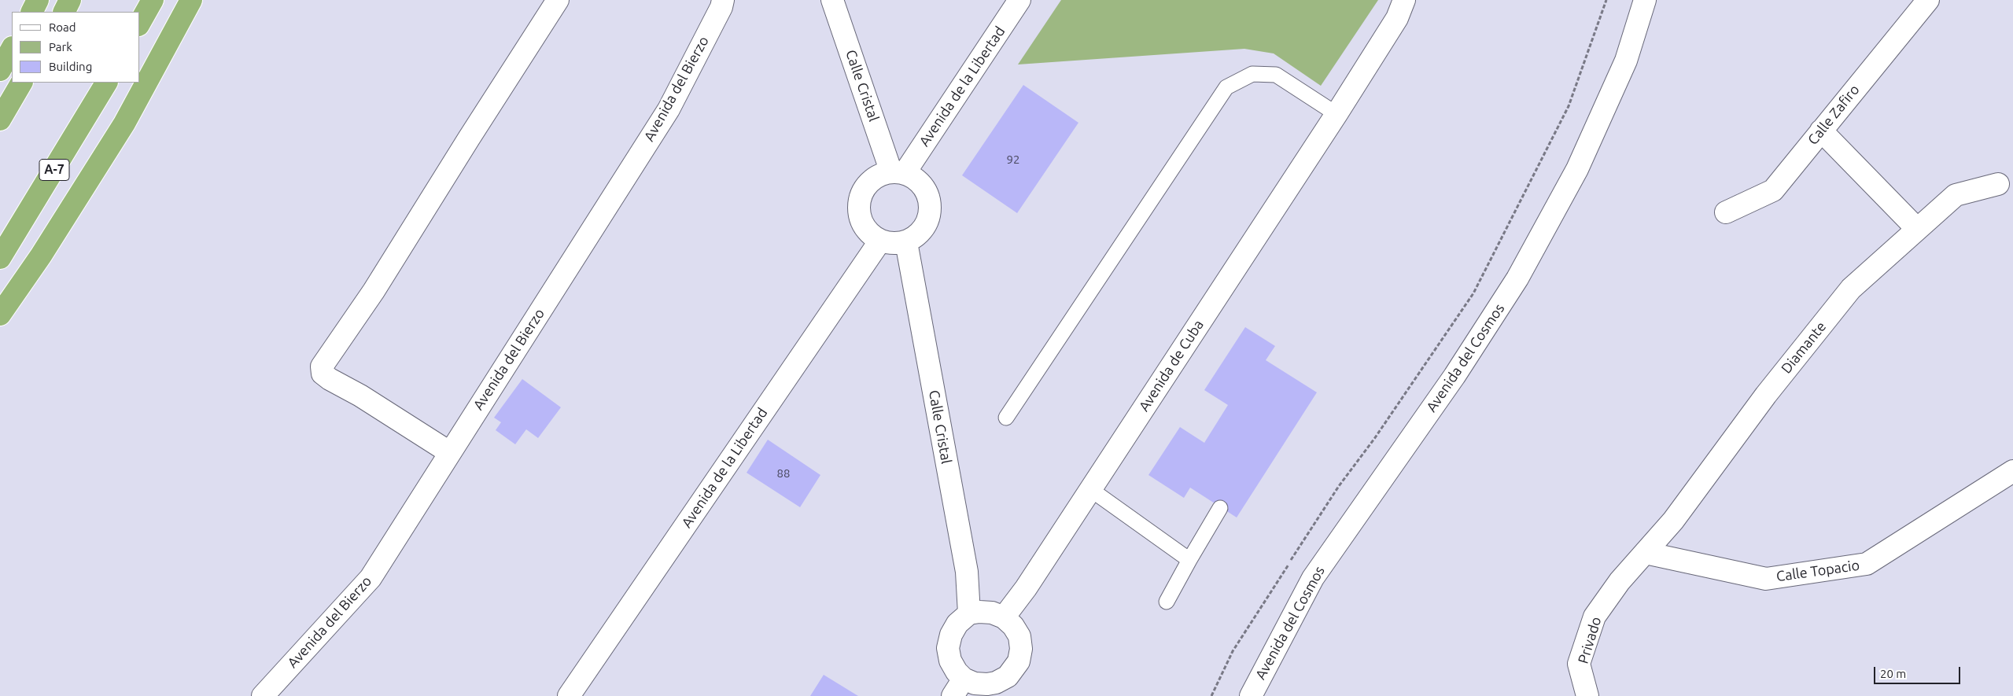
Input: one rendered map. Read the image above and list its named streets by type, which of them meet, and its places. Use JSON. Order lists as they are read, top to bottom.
{
  "streets": {
    "highway": ["A-7"],
    "street": [
      "Calle Cristal",
      "Avenida de la Libertad",
      "Avenida del Bierzo",
      "Calle Zafiro",
      "Diamante",
      "Avenida del Cosmos",
      "Avenida de Cuba",
      "Calle Topacio",
      "Privado"
    ]
  },
  "crossings": [
    ["Calle Cristal", "Avenida de la Libertad"],
    ["Calle Cristal", "Avenida de Cuba"],
    ["Diamante", "Calle Topacio"],
    ["Diamante", "Privado"],
    ["Calle Topacio", "Privado"]
  ],
  "house_numbers": ["92", "88"],
  "legend": ["Road", "Park", "Building"],
  "scale_bar": "20 m"
}
